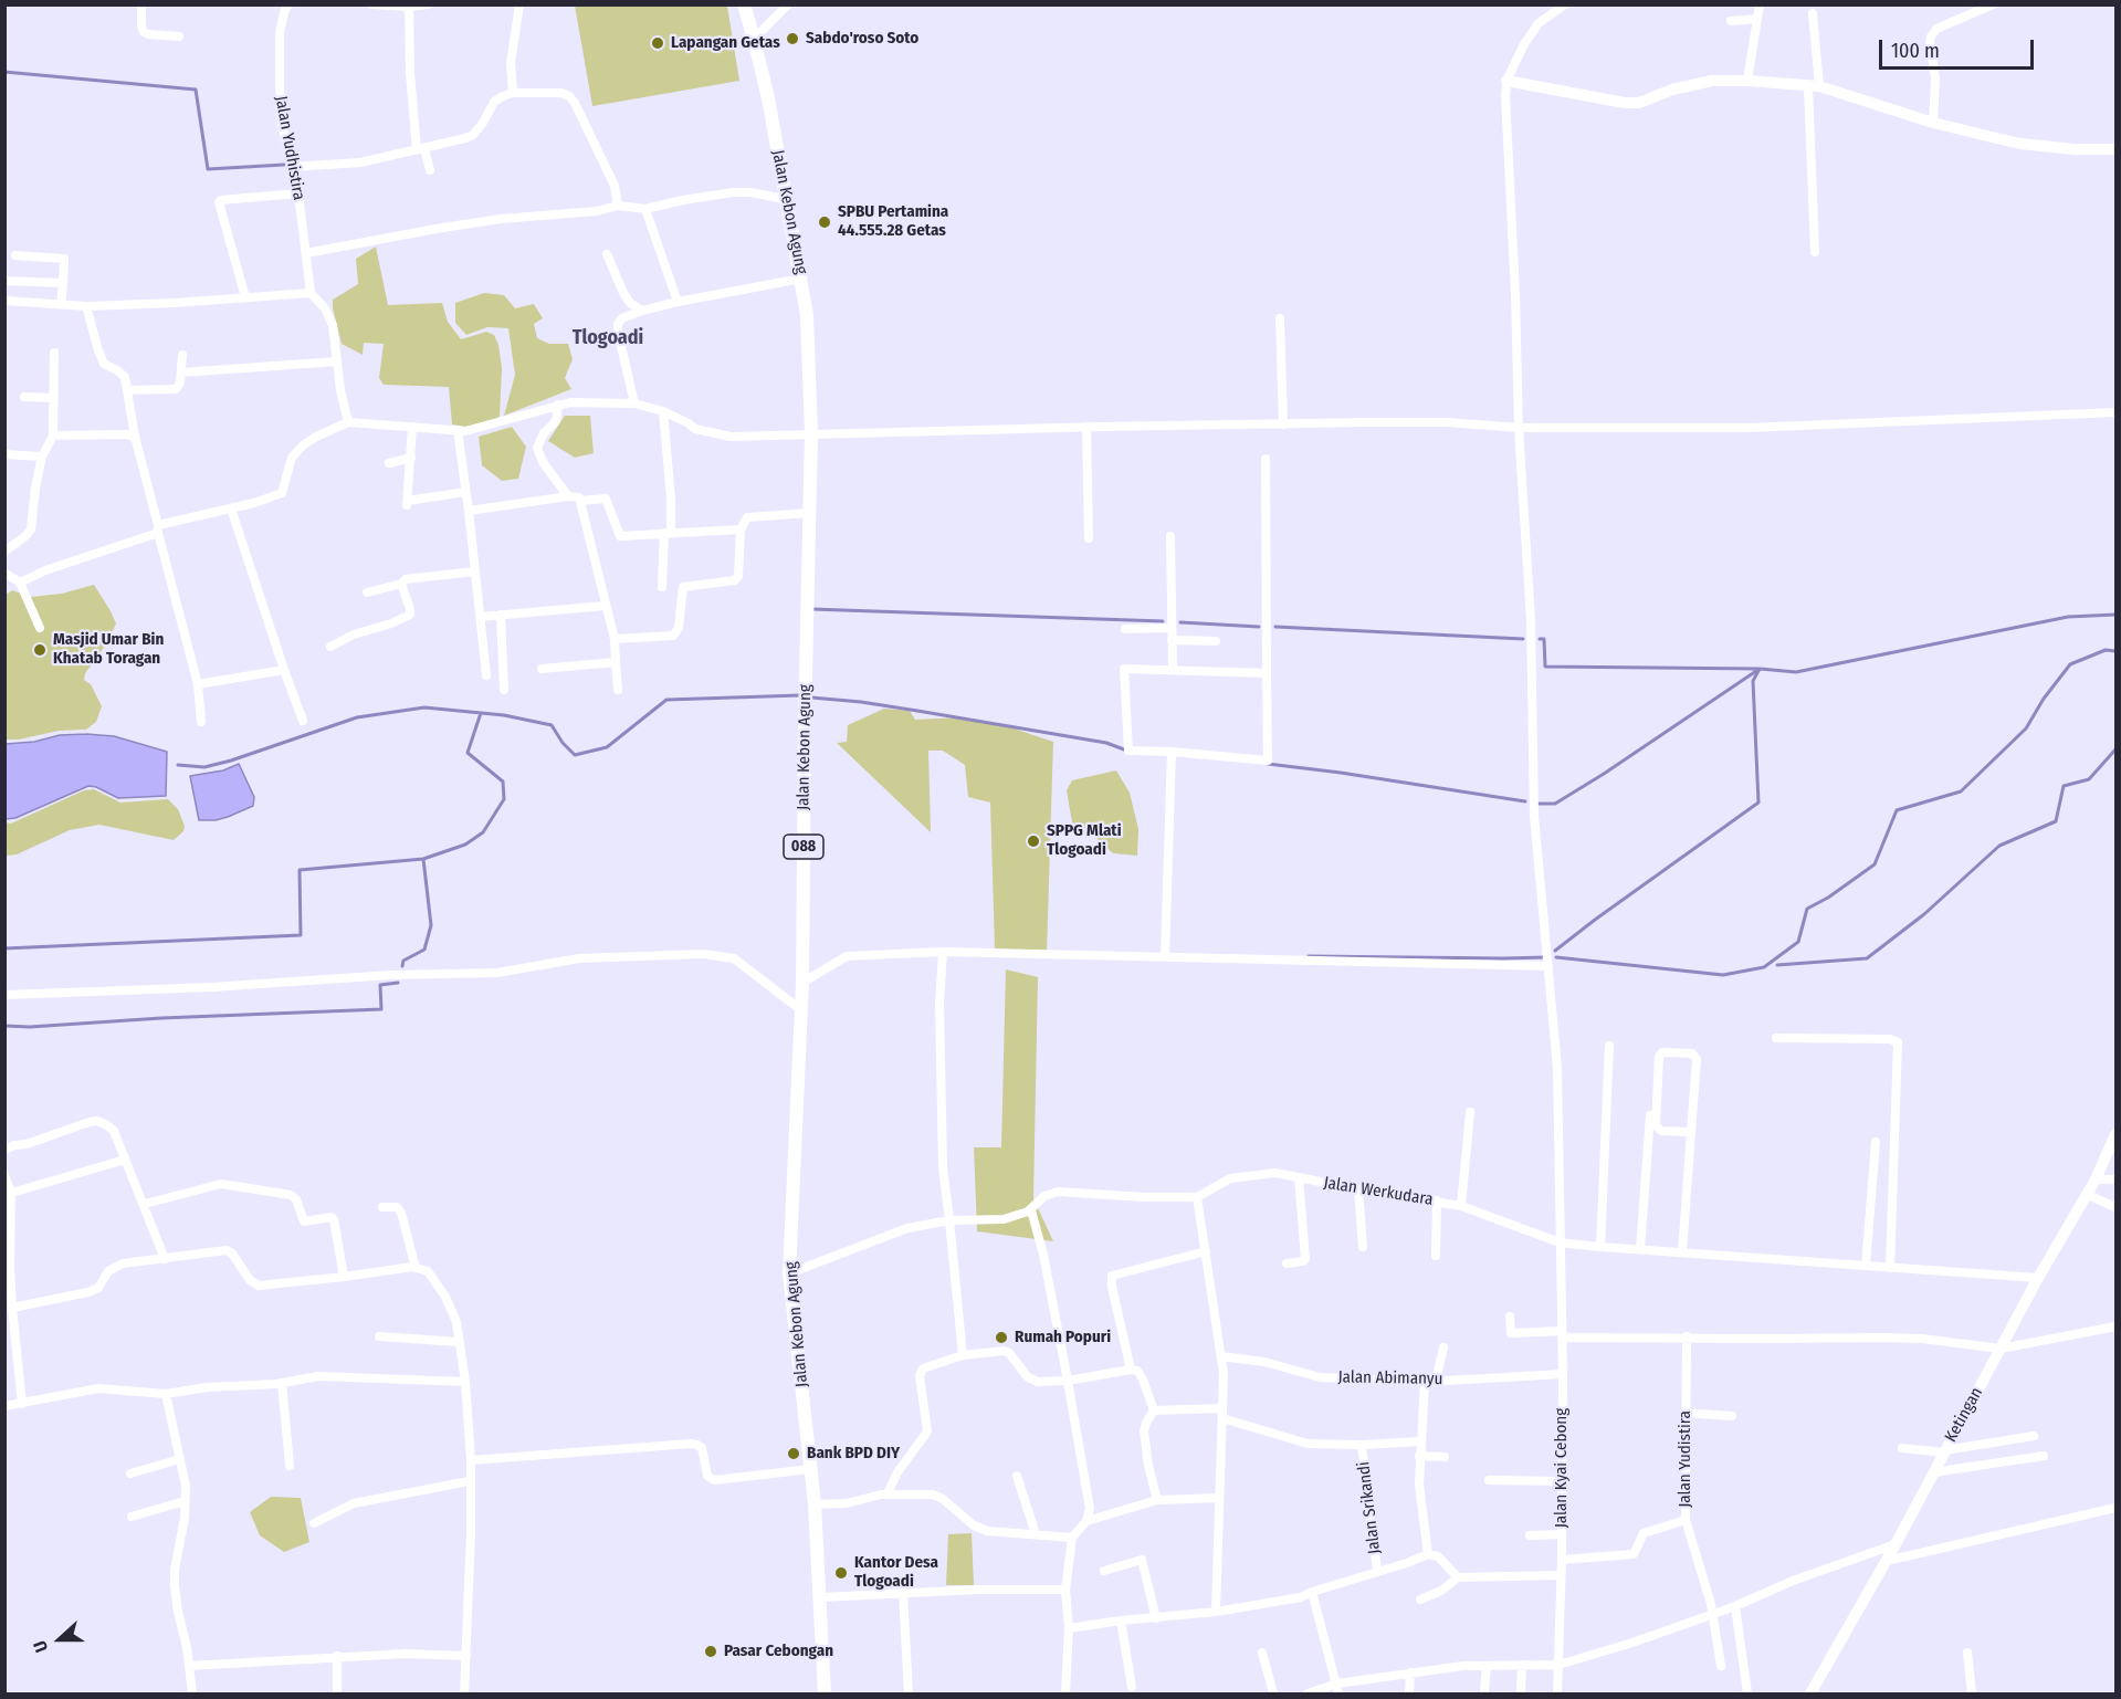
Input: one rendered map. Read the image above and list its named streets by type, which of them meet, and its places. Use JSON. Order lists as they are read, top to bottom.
{
  "streets": {
    "main road": ["Jalan Kebon Agung", "088"],
    "street": [
      "Jalan Yudhistira",
      "Jalan Werkudara",
      "Jalan Abimanyu",
      "Ketingan",
      "Jalan Yudistira",
      "Jalan Kyai Cebong",
      "Jalan Srikandi"
    ]
  },
  "crossings": [
    ["Jalan Werkudara", "Ketingan"],
    ["Jalan Werkudara", "Jalan Kyai Cebong"],
    ["Jalan Abimanyu", "Jalan Kyai Cebong"],
    ["Jalan Yudistira", "Jalan Kyai Cebong"]
  ],
  "districts": ["Tlogoadi"],
  "places": [
    "Sabdo'roso Soto",
    "Lapangan Getas",
    "SPBU Pertamina 44.555.28 Getas",
    "Masjid Umar Bin Khatab Toragan",
    "SPPG Mlati Tlogoadi",
    "Rumah Popuri",
    "Bank BPD DIY",
    "Kantor Desa Tlogoadi",
    "Pasar Cebongan"
  ],
  "scale_bar": "100 m",
  "north": "left"
}
